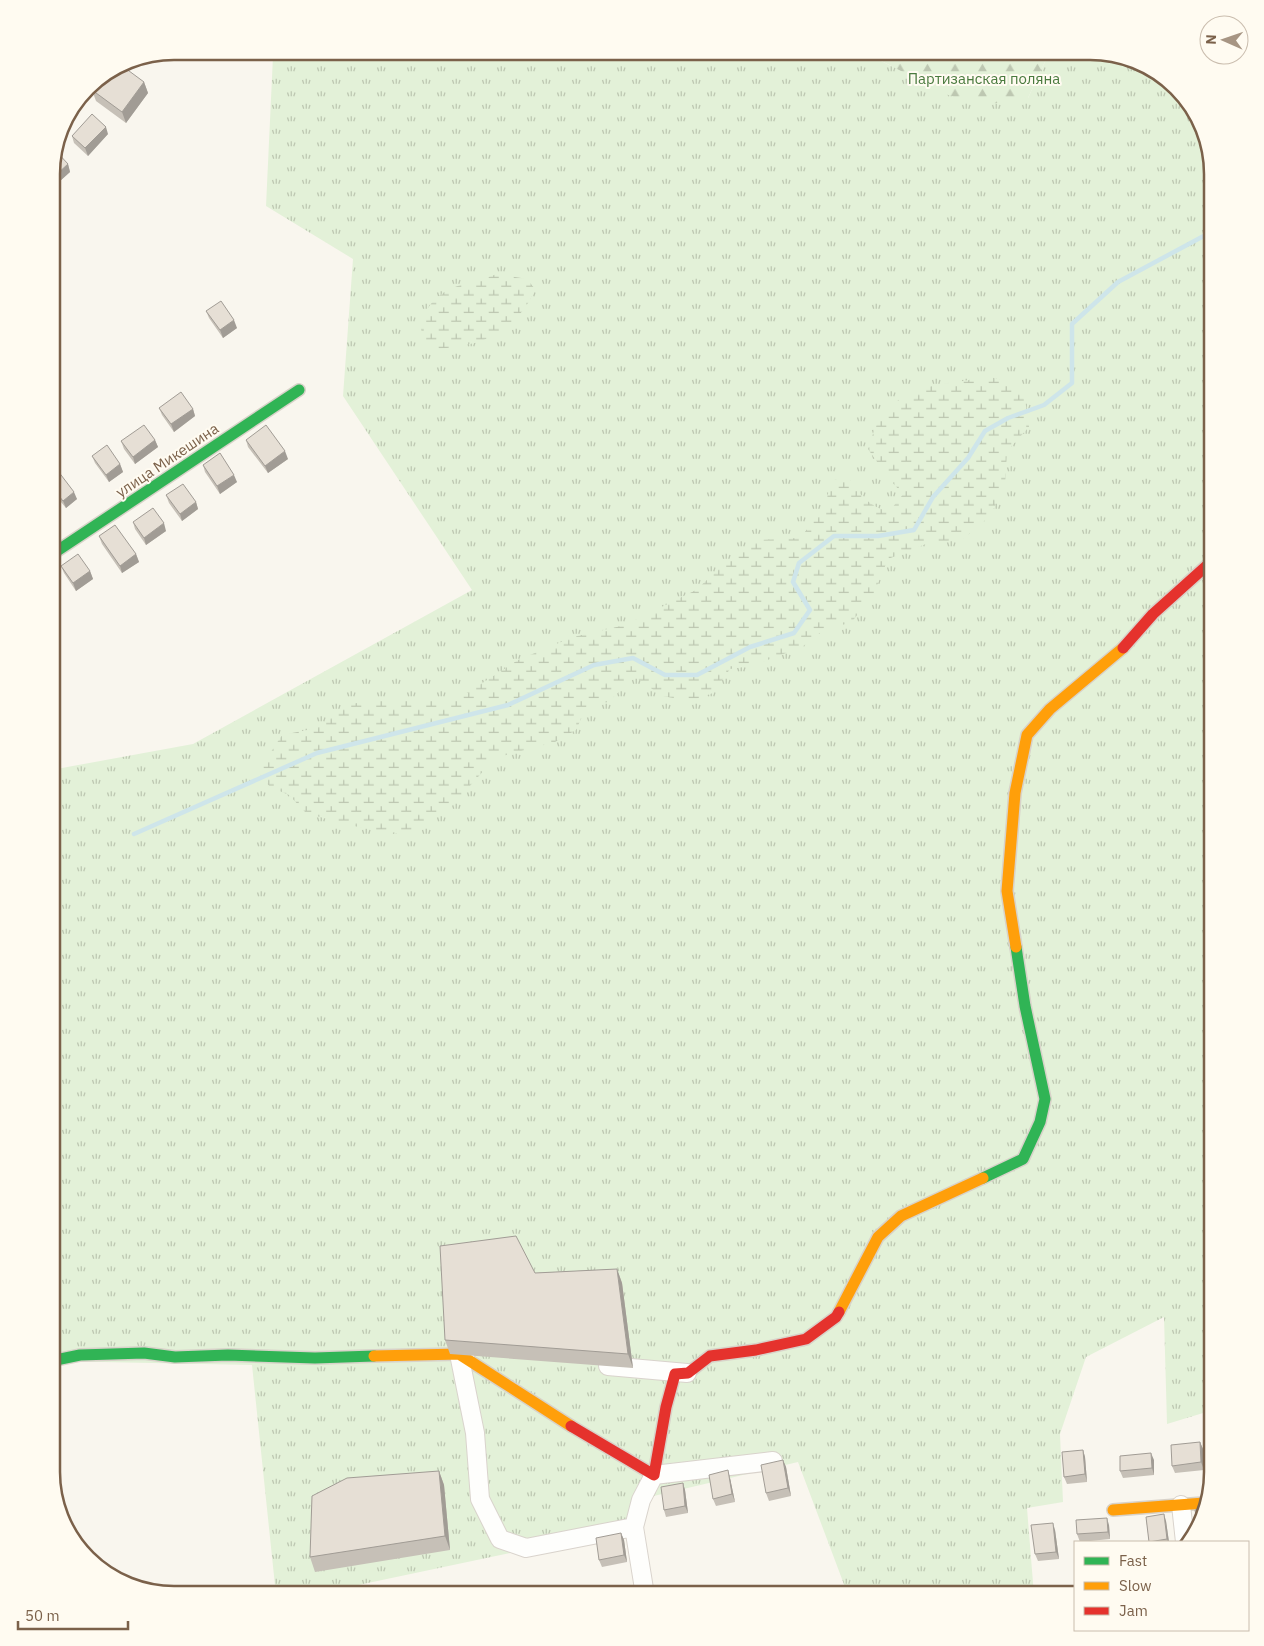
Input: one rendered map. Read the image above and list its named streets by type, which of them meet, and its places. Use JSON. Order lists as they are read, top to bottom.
{
  "streets": {
    "street": ["улица Микешина"]
  },
  "parks": ["Партизанская поляна"],
  "legend": ["Fast", "Slow", "Jam"],
  "scale_bar": "50 m",
  "north": "left"
}
